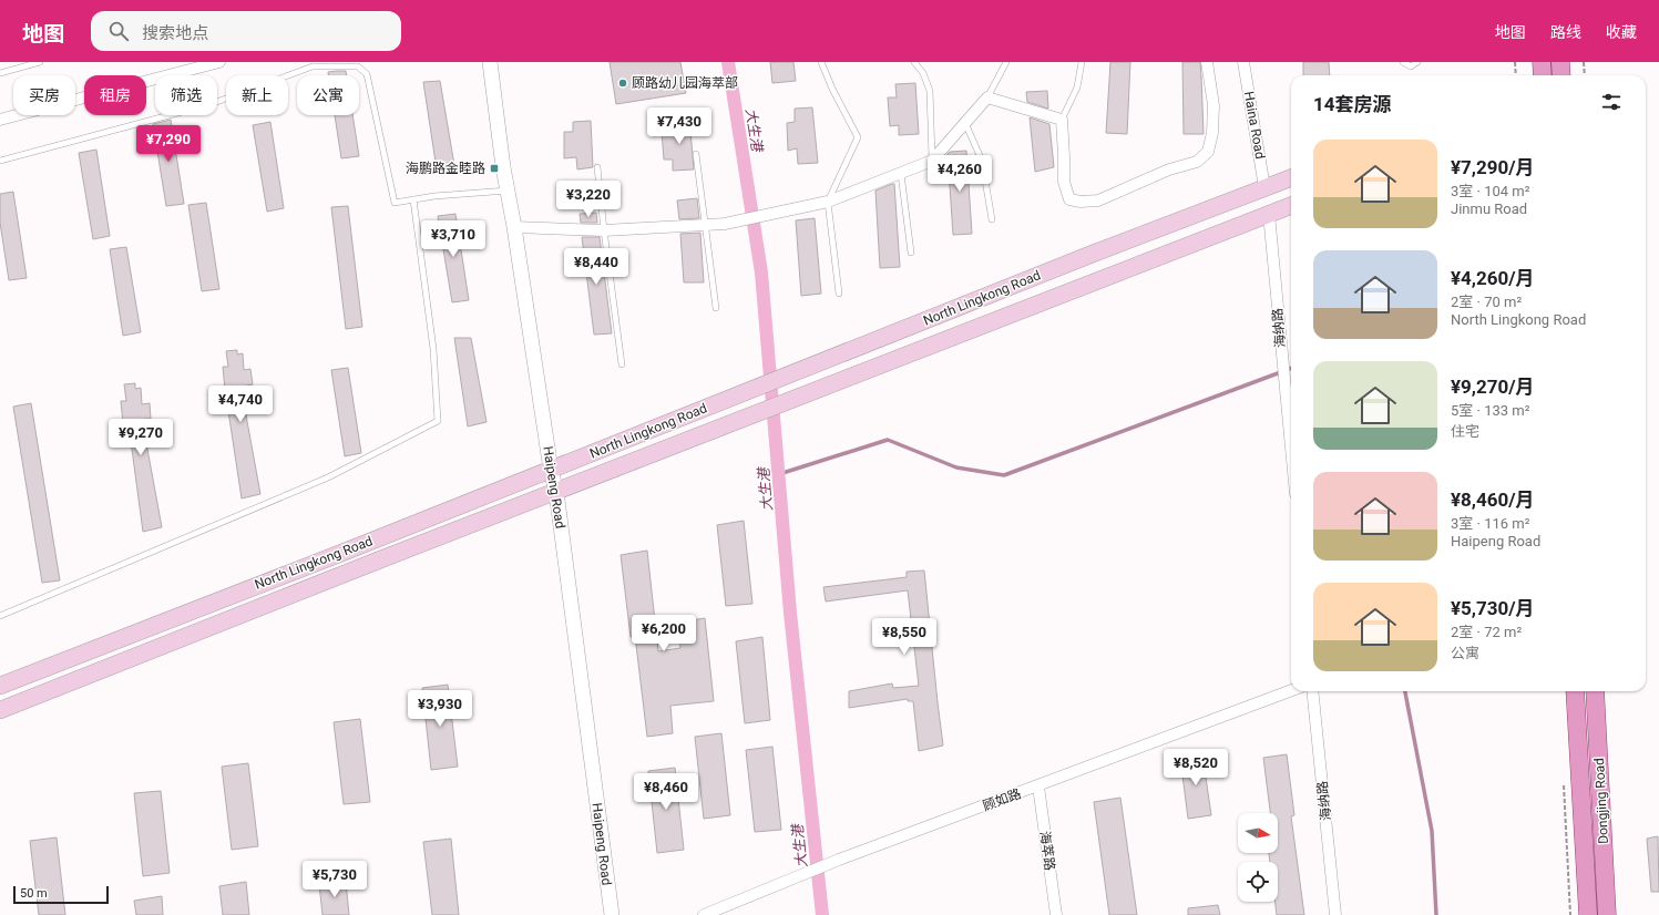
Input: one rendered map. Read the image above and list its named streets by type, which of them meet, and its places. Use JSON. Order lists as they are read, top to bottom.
{
  "streets": {
    "main road": ["North Lingkong Road", "Dongjing Road"],
    "street": [
      "Haina Road",
      "海纳路",
      "Haipeng Road",
      "顾如路",
      "海萃路"
    ]
  },
  "crossings": [
    ["Haina Road", "North Lingkong Road"],
    ["North Lingkong Road", "海纳路"],
    ["North Lingkong Road", "Haipeng Road"],
    ["顾如路", "海萃路"]
  ],
  "water": ["大生港"],
  "places": {
    "other": ["顾路幼儿园海萃部"],
    "transit": ["海鹏路金睦路"]
  },
  "scale_bar": "50 m",
  "north": "right",
  "page": {
    "header": "地图",
    "search": "搜索地点",
    "nav": ["地图", "路线", "收藏"],
    "chip": [
      "买房",
      "租房",
      "筛选",
      "新上",
      "公寓"
    ],
    "heading": "14套房源",
    "price": [
      "¥7,430",
      "¥7,290",
      "¥4,260",
      "¥3,220",
      "¥3,710",
      "¥8,440",
      "¥4,740",
      "¥9,270",
      "¥6,200",
      "¥8,550",
      "¥3,930",
      "¥8,520",
      "¥8,460",
      "¥5,730"
    ],
    "list": [
      {
        "name": "¥7,290/月",
        "note": "3室 · 104 m² · Jinmu Road"
      },
      {
        "name": "¥4,260/月",
        "note": "2室 · 70 m² · North Lingkong Road"
      },
      {
        "name": "¥9,270/月",
        "note": "5室 · 133 m² · 住宅"
      },
      {
        "name": "¥8,460/月",
        "note": "3室 · 116 m² · Haipeng Road"
      },
      {
        "name": "¥5,730/月",
        "note": "2室 · 72 m² · 公寓"
      }
    ],
    "scale": "50 m"
  }
}
